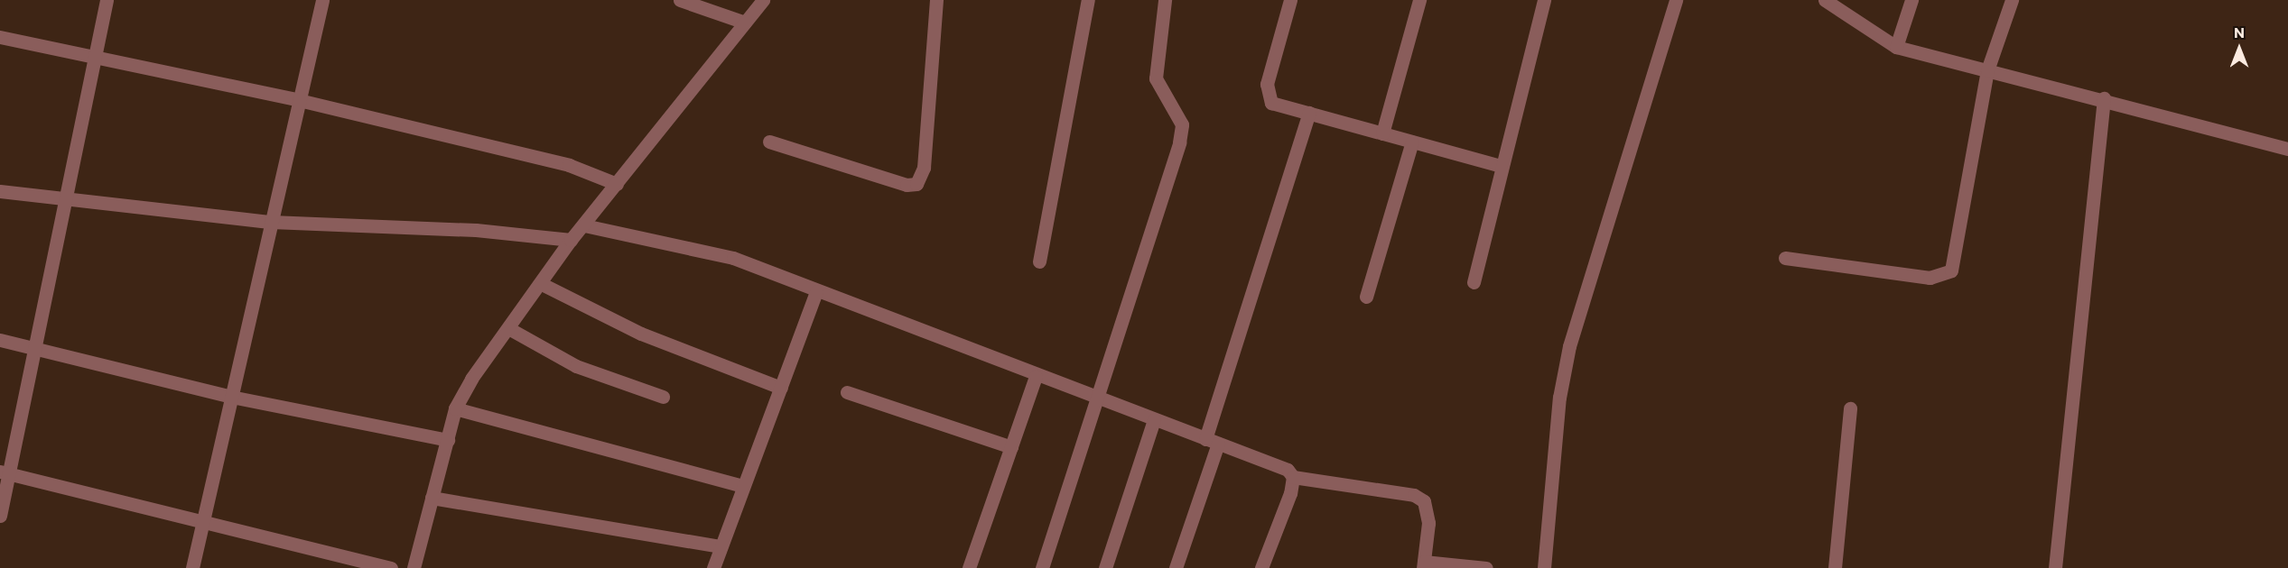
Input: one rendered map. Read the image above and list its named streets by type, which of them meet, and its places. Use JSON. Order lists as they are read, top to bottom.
{
  "north": "top"
}
